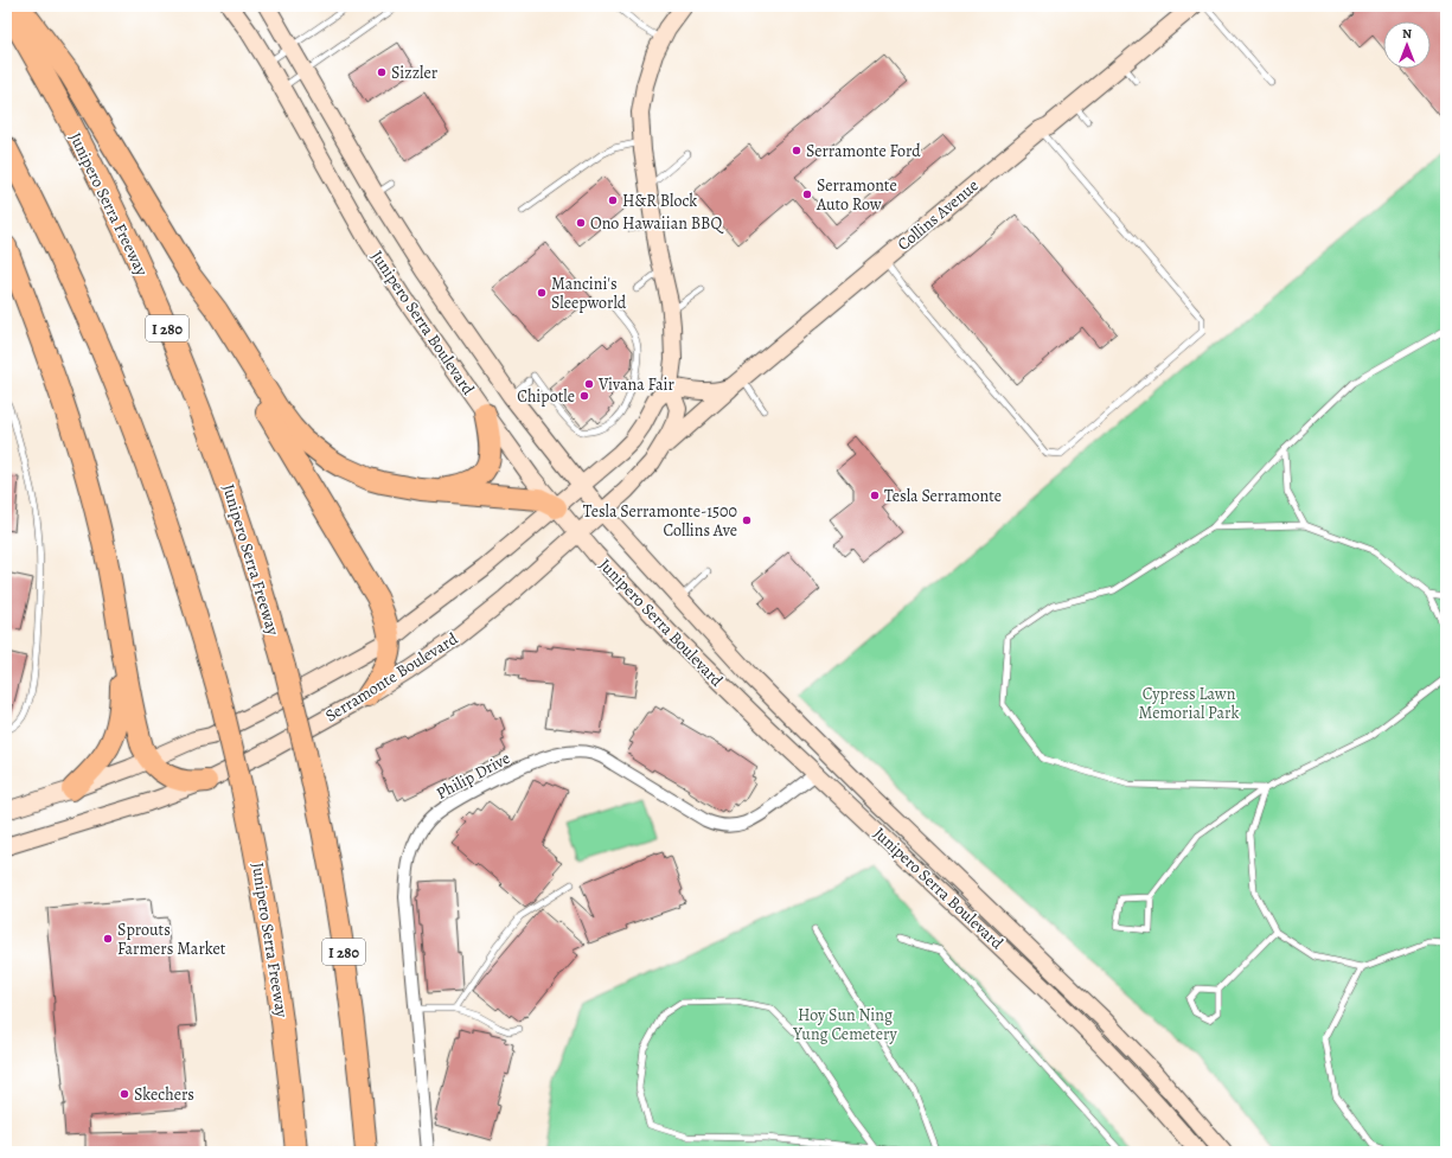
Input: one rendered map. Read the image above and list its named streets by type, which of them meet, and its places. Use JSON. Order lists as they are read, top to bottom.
{
  "streets": {
    "highway": ["Junipero Serra Freeway", "I 280"],
    "main road": ["Collins Avenue", "Junipero Serra Boulevard", "Serramonte Boulevard"],
    "street": ["Philip Drive"]
  },
  "crossings": [
    ["Collins Avenue", "Serramonte Boulevard"],
    ["Junipero Serra Boulevard", "Serramonte Boulevard"],
    ["Junipero Serra Boulevard", "Philip Drive"]
  ],
  "parks": ["Cypress Lawn Memorial Park", "Hoy Sun Ning Yung Cemetery"],
  "places": [
    "Sizzler",
    "Serramonte Ford",
    "Serramonte Auto Row",
    "H&R Block",
    "Ono Hawaiian BBQ",
    "Mancini's Sleepworld",
    "Vivana Fair",
    "Chipotle",
    "Tesla Serramonte",
    "Tesla Serramonte-1500 Collins Ave",
    "Sprouts Farmers Market",
    "Skechers"
  ],
  "north": "top"
}
